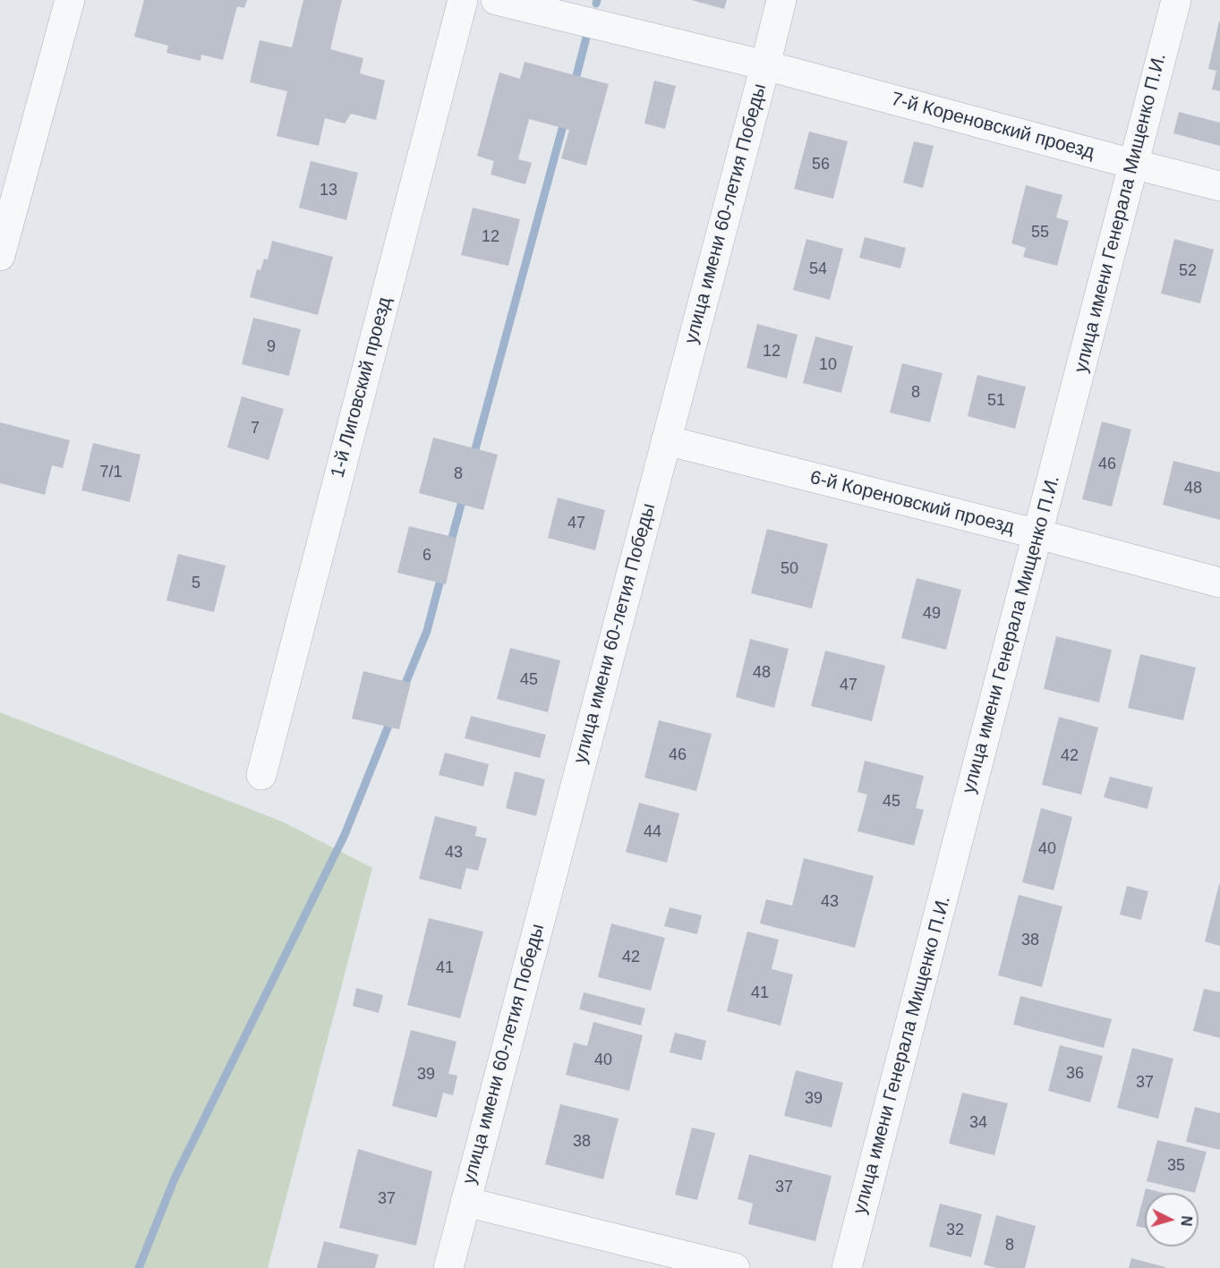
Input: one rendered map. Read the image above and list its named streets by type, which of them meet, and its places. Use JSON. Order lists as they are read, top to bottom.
{
  "streets": {
    "street": [
      "7-й Кореновский проезд",
      "улица имени Генерала Мищенко П.И.",
      "улица имени 60-летия Победы",
      "1-й Лиговский проезд",
      "6-й Кореновский проезд"
    ]
  },
  "crossings": [
    ["7-й Кореновский проезд", "улица имени Генерала Мищенко П.И."],
    ["7-й Кореновский проезд", "улица имени 60-летия Победы"],
    ["улица имени Генерала Мищенко П.И.", "6-й Кореновский проезд"],
    ["улица имени 60-летия Победы", "6-й Кореновский проезд"]
  ],
  "house_numbers": [
    "56",
    "13",
    "55",
    "12",
    "54",
    "52",
    "9",
    "12",
    "10",
    "8",
    "51",
    "7",
    "46",
    "7/1",
    "8",
    "48",
    "47",
    "6",
    "50",
    "5",
    "49",
    "48",
    "45",
    "47",
    "46",
    "42",
    "45",
    "44",
    "40",
    "43",
    "43",
    "38",
    "42",
    "41",
    "41",
    "40",
    "36",
    "39",
    "37",
    "39",
    "34",
    "38",
    "35",
    "37",
    "37",
    "32",
    "8"
  ],
  "north": "right"
}
